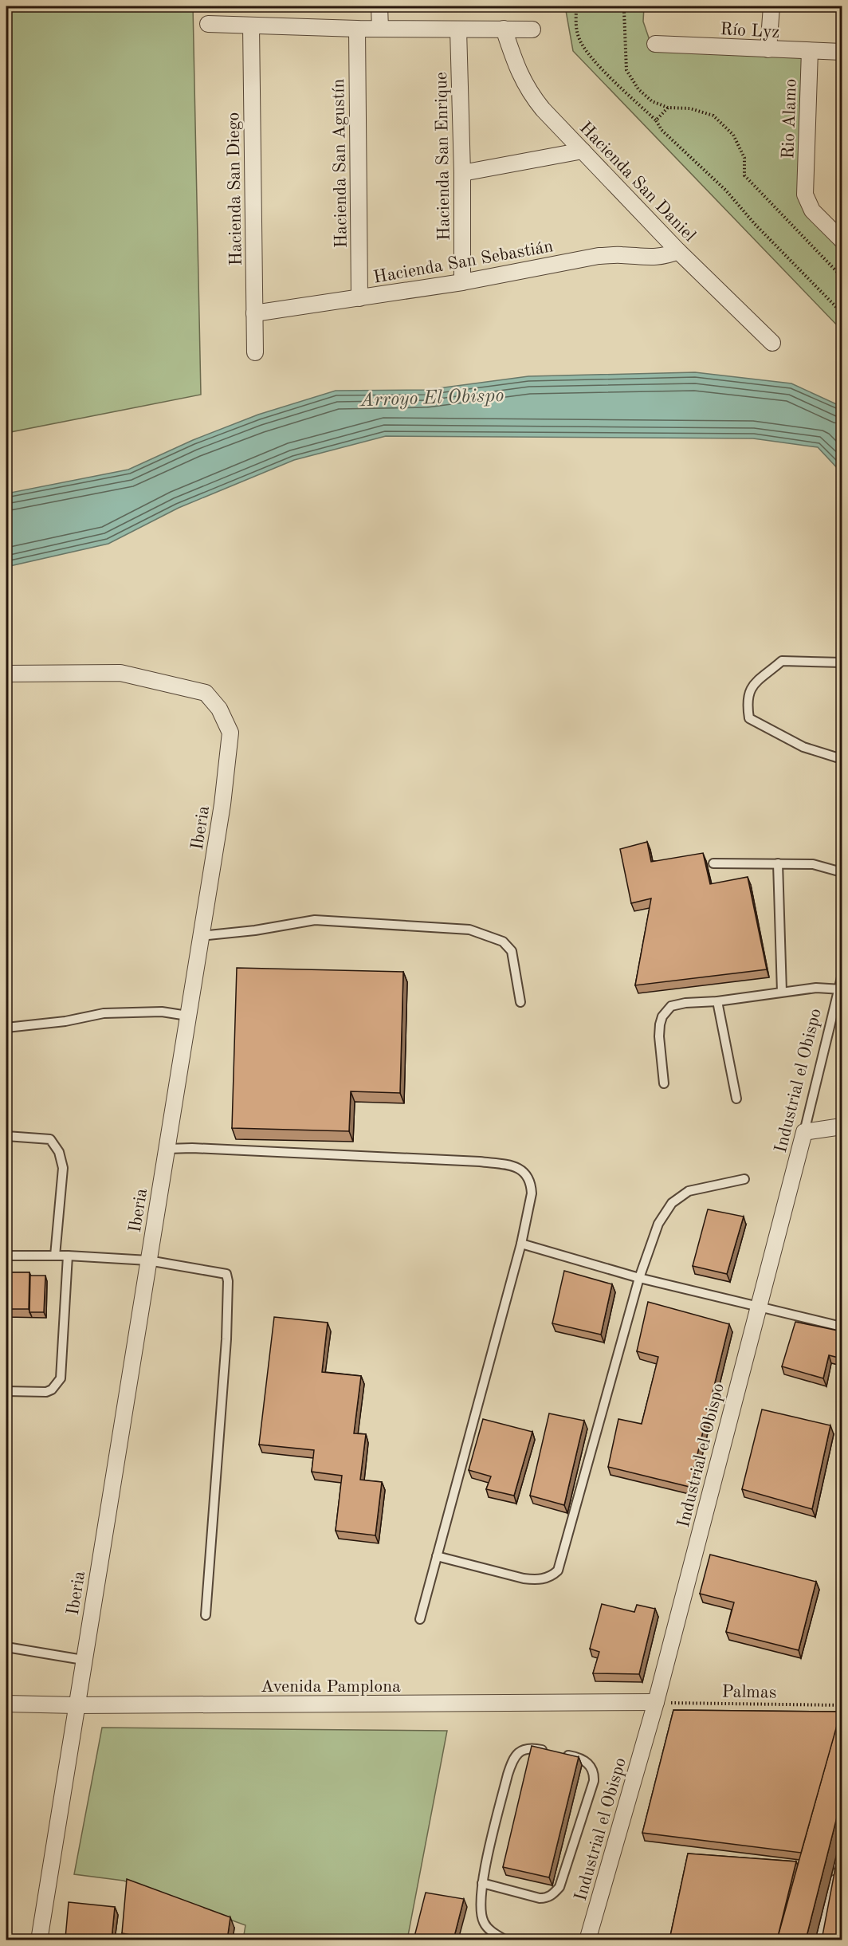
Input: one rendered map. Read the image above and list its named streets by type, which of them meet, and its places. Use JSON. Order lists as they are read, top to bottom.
{
  "streets": {
    "street": [
      "Río Lyz",
      "Rio Alamo",
      "Hacienda San Enrique",
      "Hacienda San Agustín",
      "Hacienda San Daniel",
      "Hacienda San Diego",
      "Hacienda San Sebastián",
      "Iberia",
      "Industrial el Obispo",
      "Avenida Pamplona"
    ],
    "path": ["Palmas"]
  },
  "crossings": [
    ["Río Lyz", "Rio Alamo"],
    ["Hacienda San Enrique", "Hacienda San Sebastián"],
    ["Hacienda San Agustín", "Hacienda San Sebastián"],
    ["Hacienda San Daniel", "Hacienda San Sebastián"],
    ["Hacienda San Diego", "Hacienda San Sebastián"],
    ["Iberia", "Avenida Pamplona"],
    ["Industrial el Obispo", "Avenida Pamplona"],
    ["Industrial el Obispo", "Palmas"],
    ["Avenida Pamplona", "Palmas"]
  ],
  "water": ["Arroyo El Obispo"]
}
